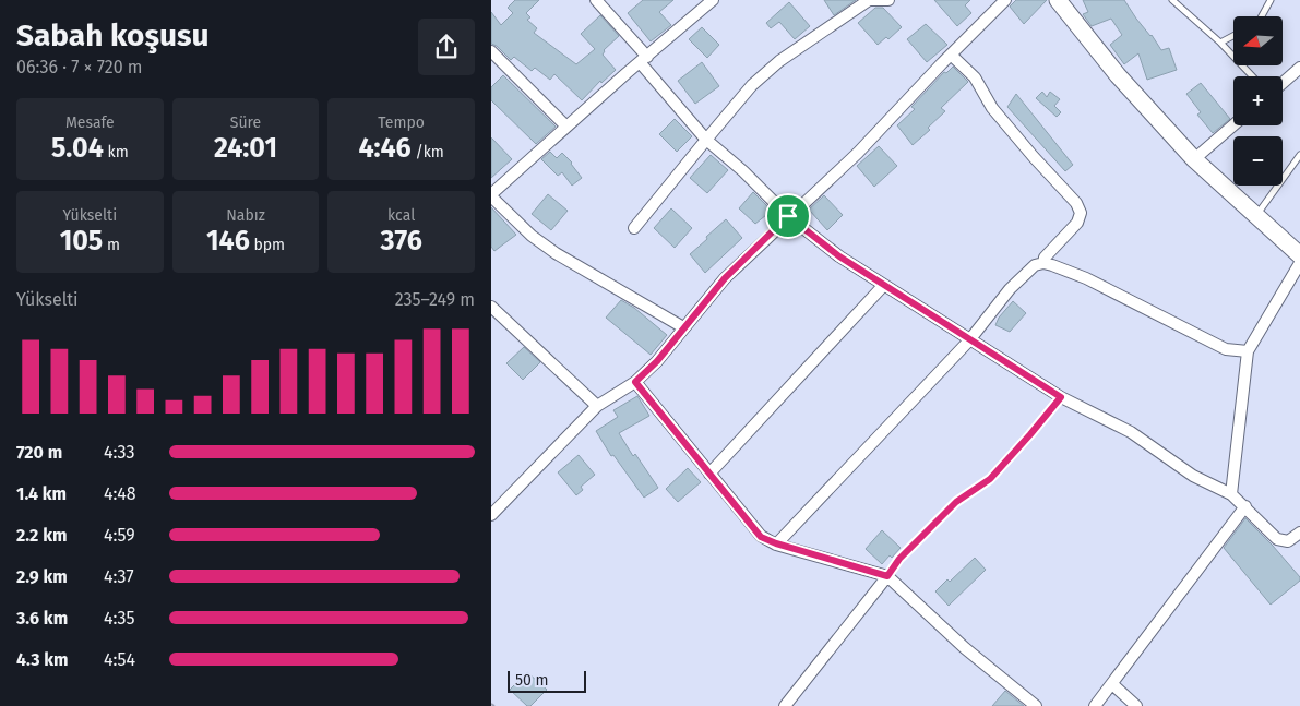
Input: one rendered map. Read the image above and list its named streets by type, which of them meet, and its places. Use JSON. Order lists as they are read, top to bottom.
{
  "scale_bar": "50 m",
  "north": "left",
  "page": {
    "heading": ["Sabah koşusu", "06:36 · 7 × 720 m"],
    "map_buttons": ["+", "−"],
    "stats": [
      ["Mesafe", "5.04 km"],
      ["Süre", "24:01"],
      ["Tempo", "4:46 /km"],
      ["Yükselti", "105 m"],
      ["Nabız", "146 bpm"],
      ["kcal", "376"]
    ],
    "chart": ["Yükselti", "235–249 m"],
    "list": [
      {
        "name": "720 m",
        "note": "4:33"
      },
      {
        "name": "1.4 km",
        "note": "4:48"
      },
      {
        "name": "2.2 km",
        "note": "4:59"
      },
      {
        "name": "2.9 km",
        "note": "4:37"
      },
      {
        "name": "3.6 km",
        "note": "4:35"
      },
      {
        "name": "4.3 km",
        "note": "4:54"
      }
    ],
    "scale": "50 m"
  }
}
